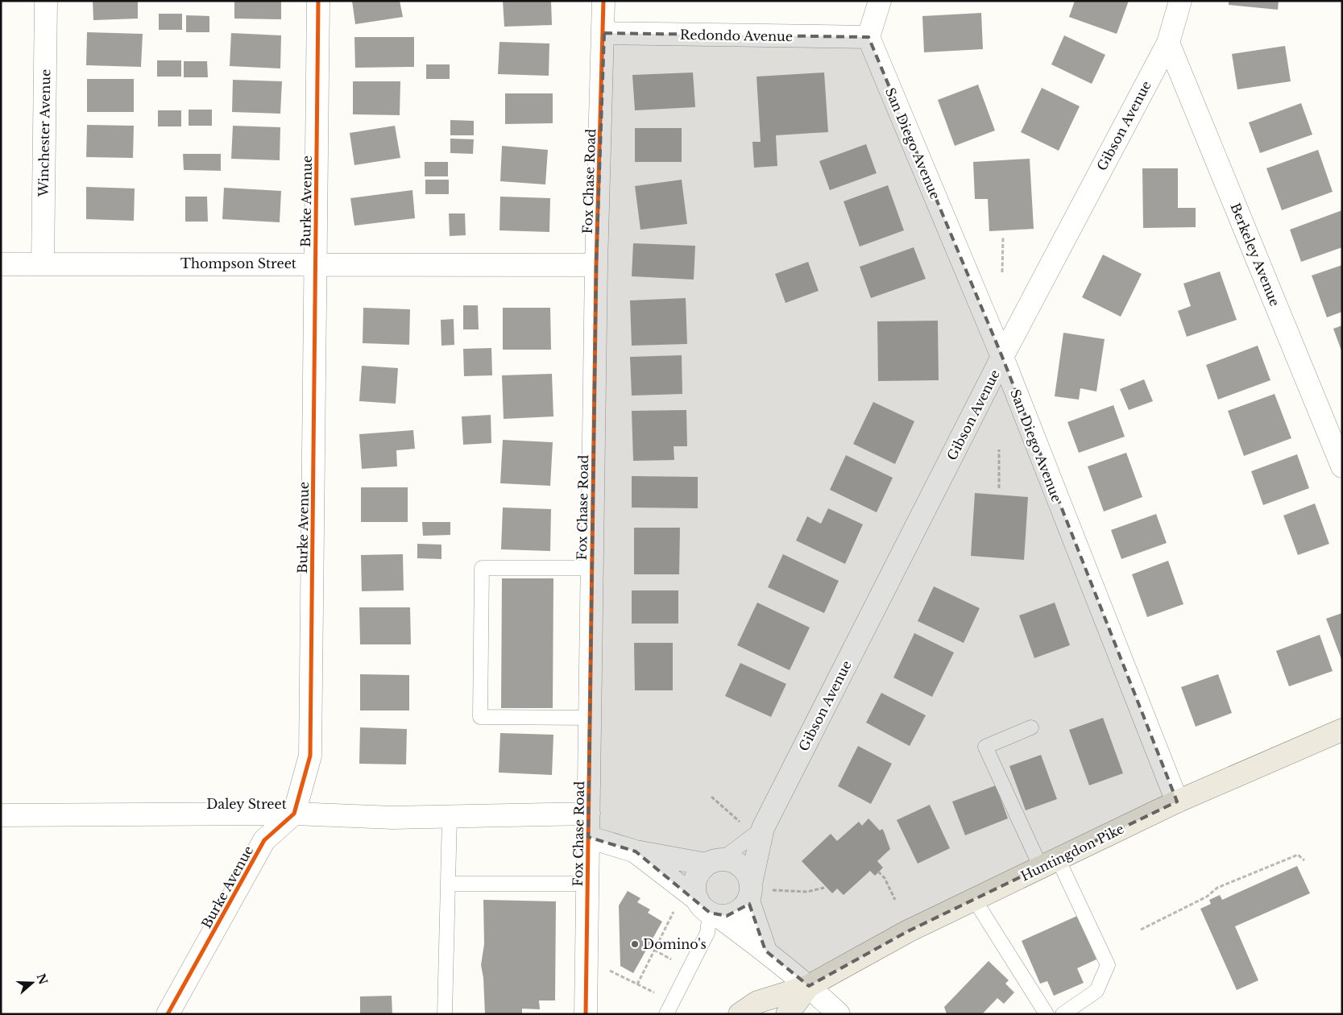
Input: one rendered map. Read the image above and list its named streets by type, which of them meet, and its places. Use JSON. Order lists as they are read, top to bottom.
{
  "streets": {
    "main road": ["Huntingdon Pike"],
    "street": [
      "Redondo Avenue",
      "Gibson Avenue",
      "Winchester Avenue",
      "San Diego Avenue",
      "Fox Chase Road",
      "Burke Avenue",
      "Berkeley Avenue",
      "Thompson Street",
      "Daley Street"
    ]
  },
  "crossings": [
    ["Redondo Avenue", "San Diego Avenue"],
    ["Redondo Avenue", "Fox Chase Road"],
    ["Gibson Avenue", "San Diego Avenue"],
    ["Gibson Avenue", "Berkeley Avenue"],
    ["Winchester Avenue", "Thompson Street"],
    ["San Diego Avenue", "Huntingdon Pike"],
    ["Fox Chase Road", "Thompson Street"],
    ["Fox Chase Road", "Daley Street"],
    ["Burke Avenue", "Thompson Street"],
    ["Burke Avenue", "Daley Street"]
  ],
  "places": ["Domino's"],
  "north": "right"
}
